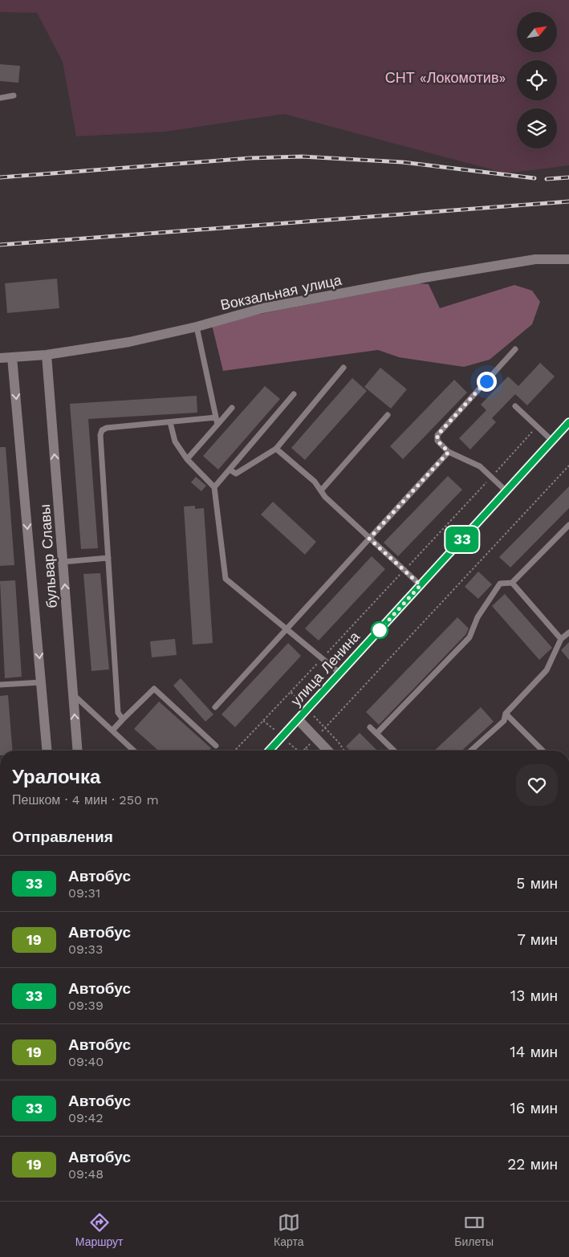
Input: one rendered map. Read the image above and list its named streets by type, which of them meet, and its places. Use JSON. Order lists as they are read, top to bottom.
{
  "streets": {
    "street": ["Вокзальная улица", "бульвар Славы", "улица Ленина"]
  },
  "crossings": [
    ["Вокзальная улица", "бульвар Славы"]
  ],
  "parks": ["СНТ «Локомотив»"],
  "lines": ["bus line 33"],
  "north": "top right",
  "page": {
    "on_map": "33",
    "heading": [
      ["Уралочка", "Пешком · 4 мин · 250 m"],
      "Отправления"
    ],
    "list": [
      {
        "mark": "33",
        "name": "Автобус",
        "note": "09:31",
        "value": "5 мин"
      },
      {
        "mark": "19",
        "name": "Автобус",
        "note": "09:33",
        "value": "7 мин"
      },
      {
        "mark": "33",
        "name": "Автобус",
        "note": "09:39",
        "value": "13 мин"
      },
      {
        "mark": "19",
        "name": "Автобус",
        "note": "09:40",
        "value": "14 мин"
      },
      {
        "mark": "33",
        "name": "Автобус",
        "note": "09:42",
        "value": "16 мин"
      },
      {
        "mark": "19",
        "name": "Автобус",
        "note": "09:48",
        "value": "22 мин"
      }
    ],
    "tabs": ["Маршрут", "Карта", "Билеты"]
  }
}
